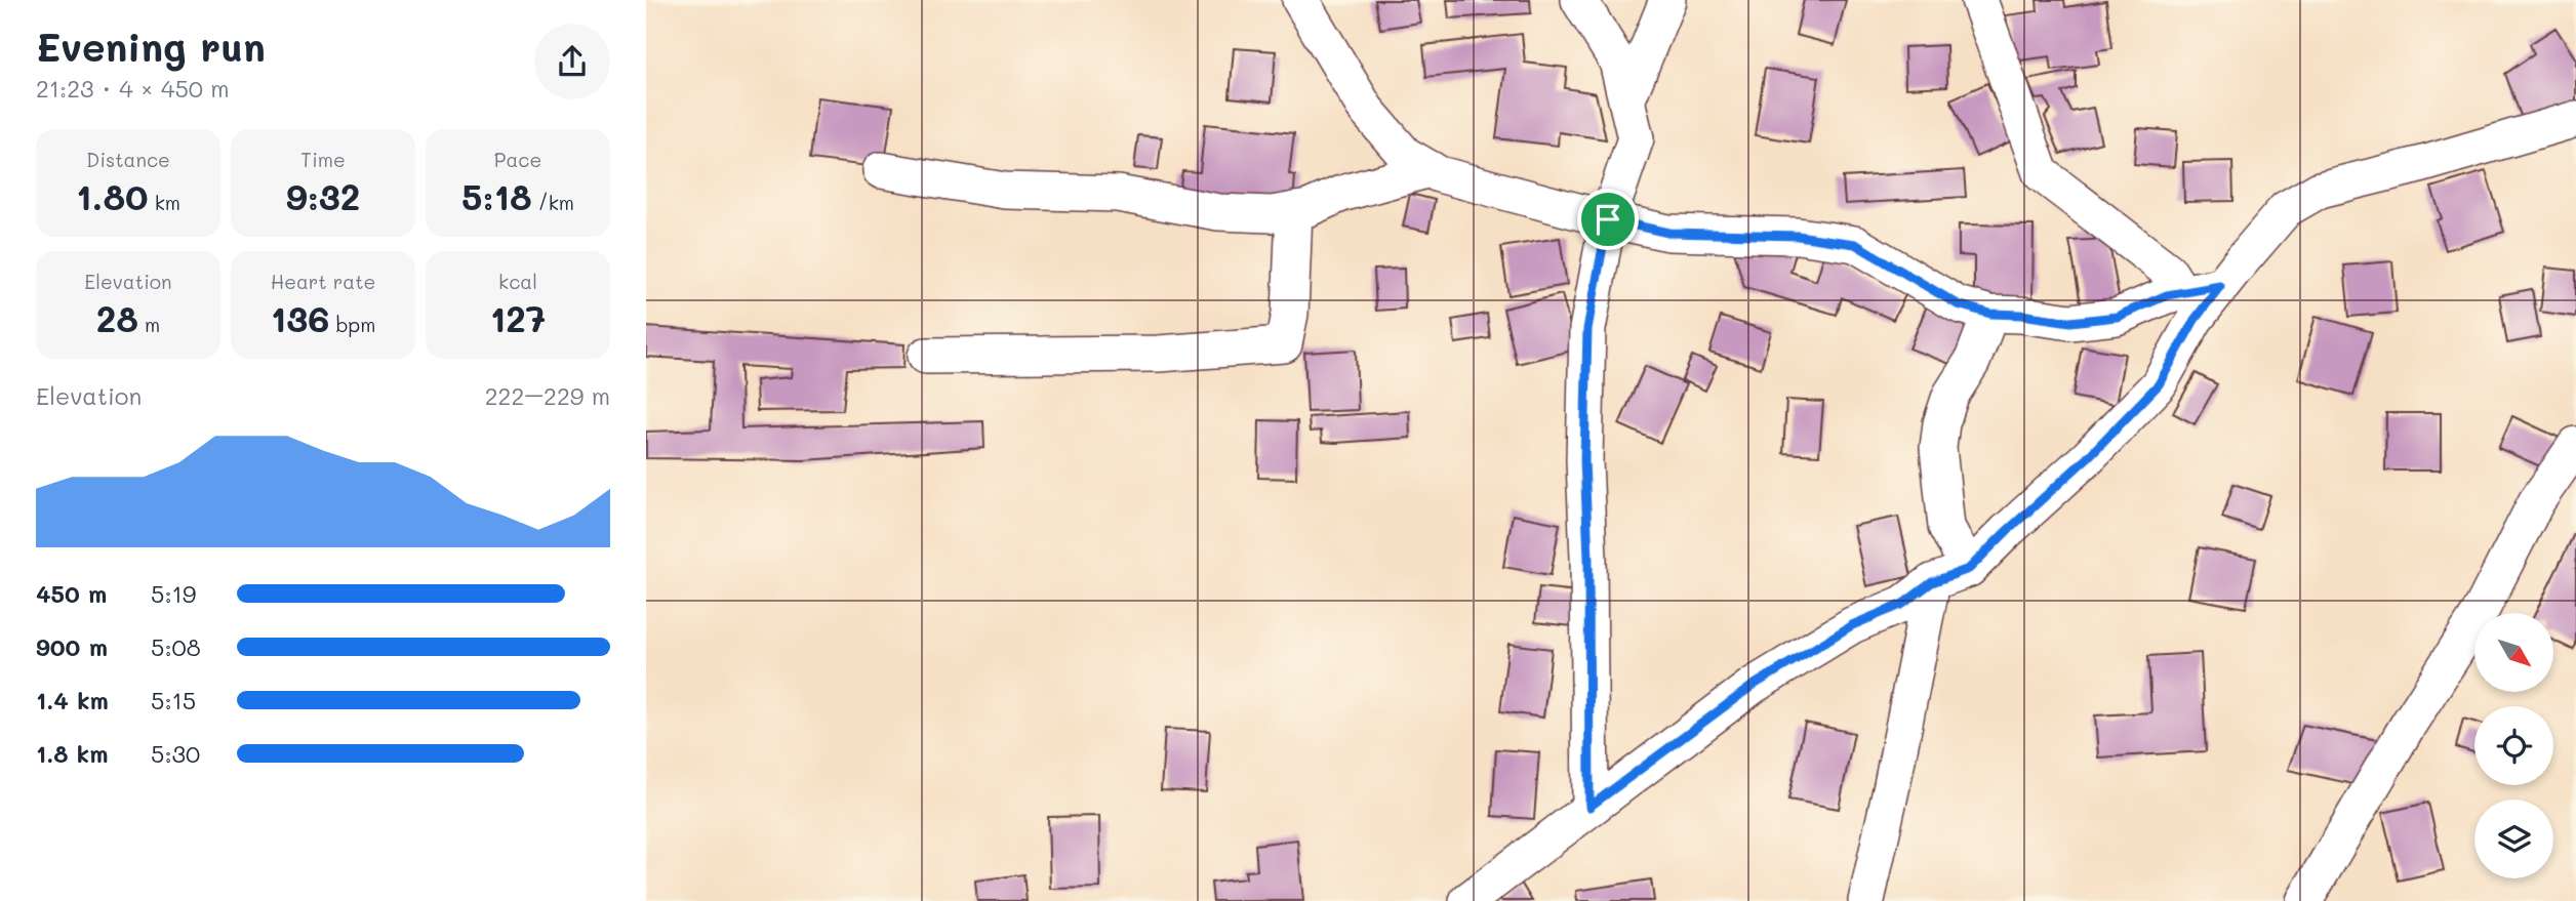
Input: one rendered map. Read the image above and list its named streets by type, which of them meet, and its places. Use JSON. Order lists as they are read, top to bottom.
{
  "north": "bottom right",
  "page": {
    "heading": ["Evening run", "21:23 · 4 × 450 m"],
    "stats": [
      ["Distance", "1.80 km"],
      ["Time", "9:32"],
      ["Pace", "5:18 /km"],
      ["Elevation", "28 m"],
      ["Heart rate", "136 bpm"],
      ["kcal", "127"]
    ],
    "chart": ["Elevation", "222–229 m"],
    "list": [
      {
        "name": "450 m",
        "note": "5:19"
      },
      {
        "name": "900 m",
        "note": "5:08"
      },
      {
        "name": "1.4 km",
        "note": "5:15"
      },
      {
        "name": "1.8 km",
        "note": "5:30"
      }
    ]
  }
}
